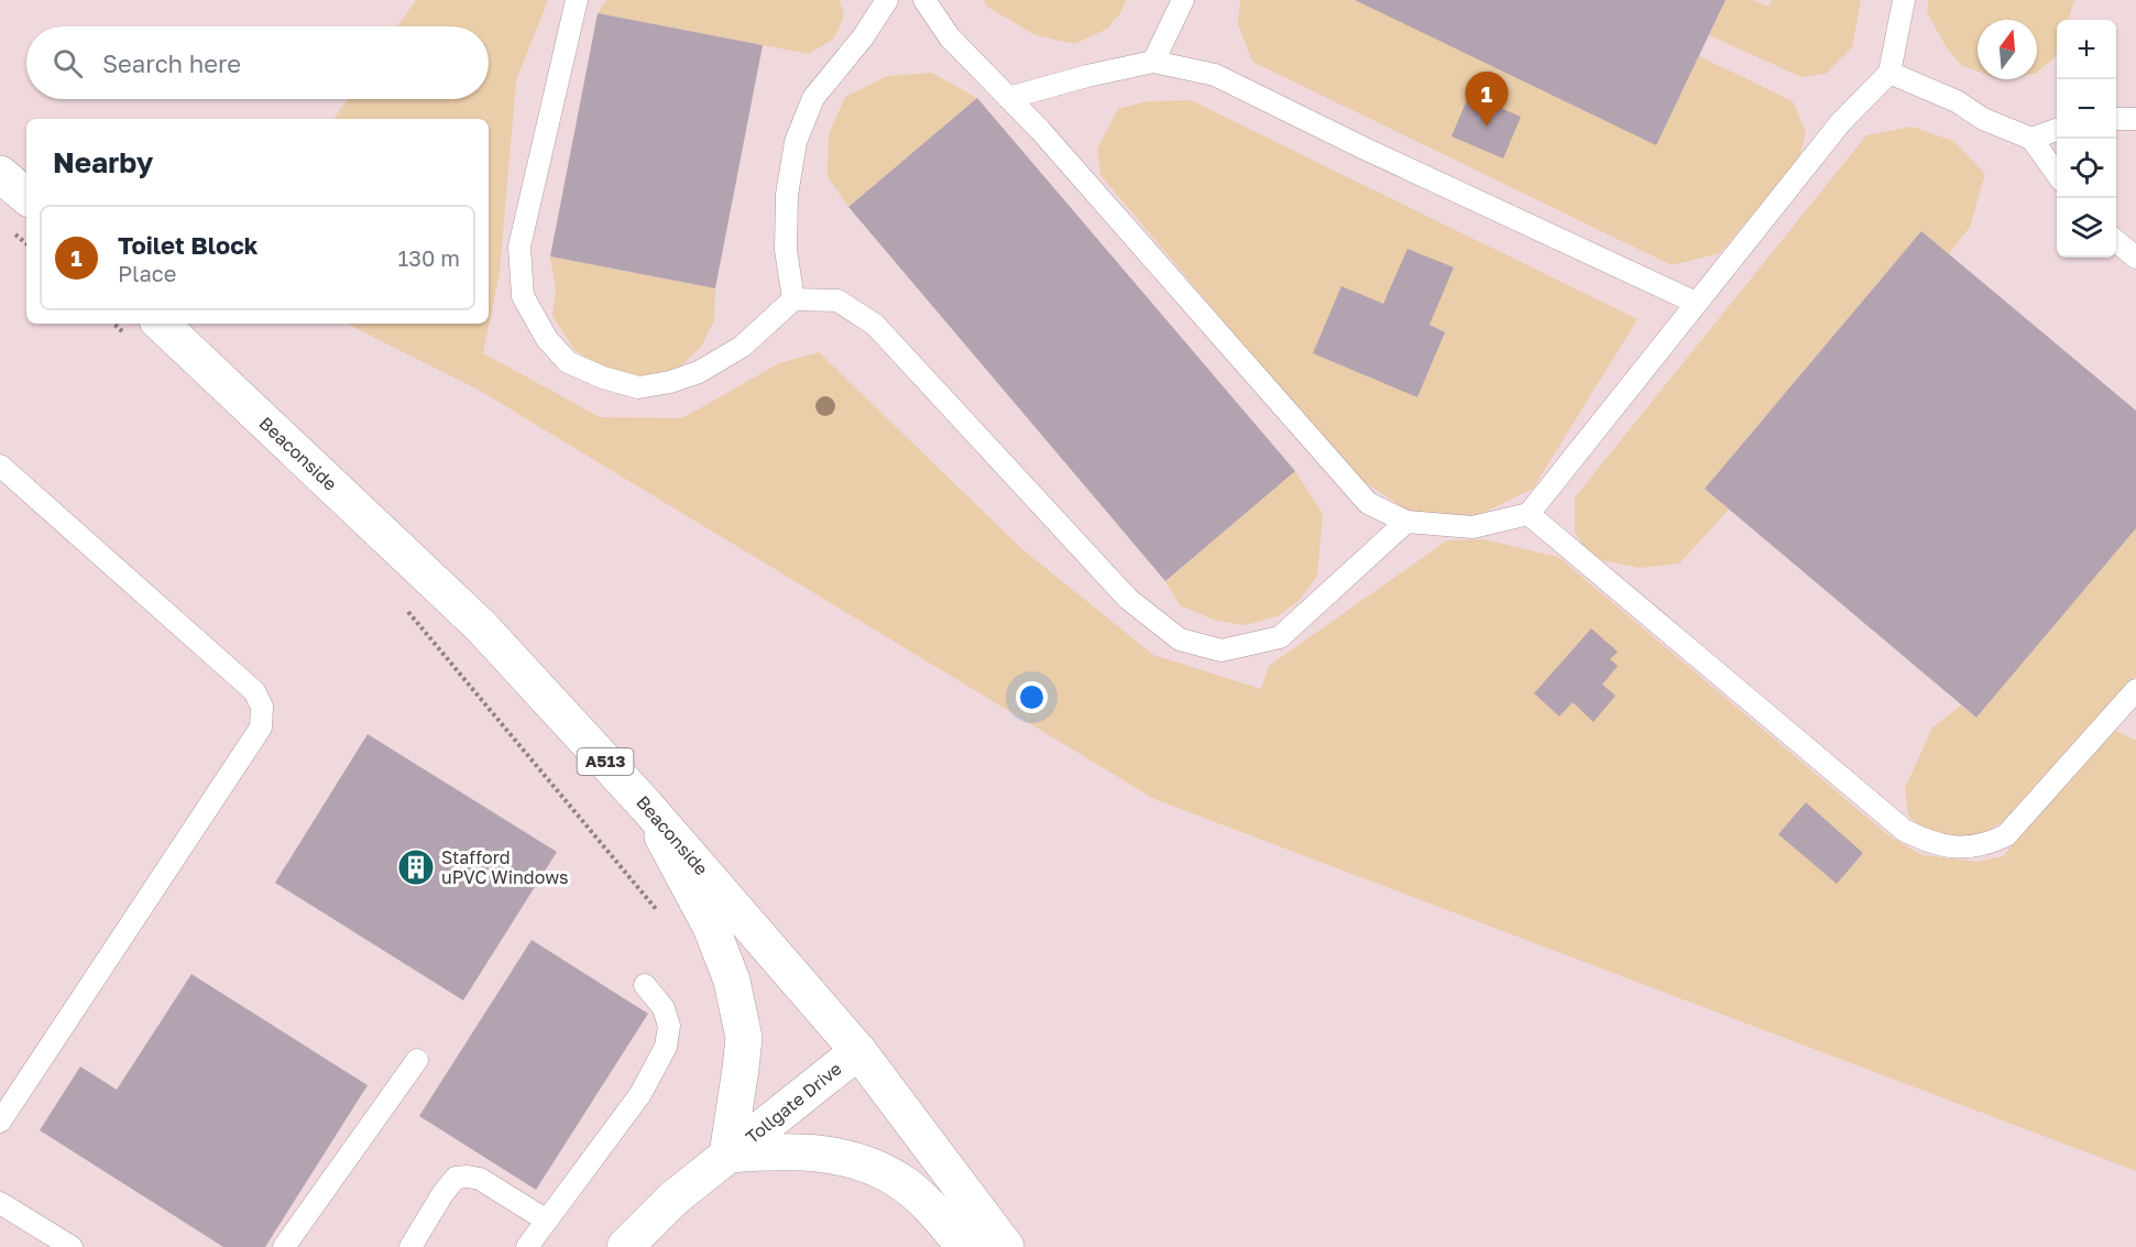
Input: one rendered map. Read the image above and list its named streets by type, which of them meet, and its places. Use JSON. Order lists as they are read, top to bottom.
{
  "streets": {
    "main road": ["Beaconside", "A513", "Tollgate Drive"]
  },
  "crossings": [
    ["Beaconside", "Tollgate Drive"]
  ],
  "places": {
    "building": ["Stafford uPVC Windows"]
  },
  "north": "top",
  "page": {
    "map_buttons": ["+", "−"],
    "search": "Search here",
    "pins": "1",
    "heading": "Nearby",
    "list": [
      {
        "mark": "1",
        "name": "Toilet Block",
        "note": "Place",
        "value": "130 m"
      }
    ]
  }
}
